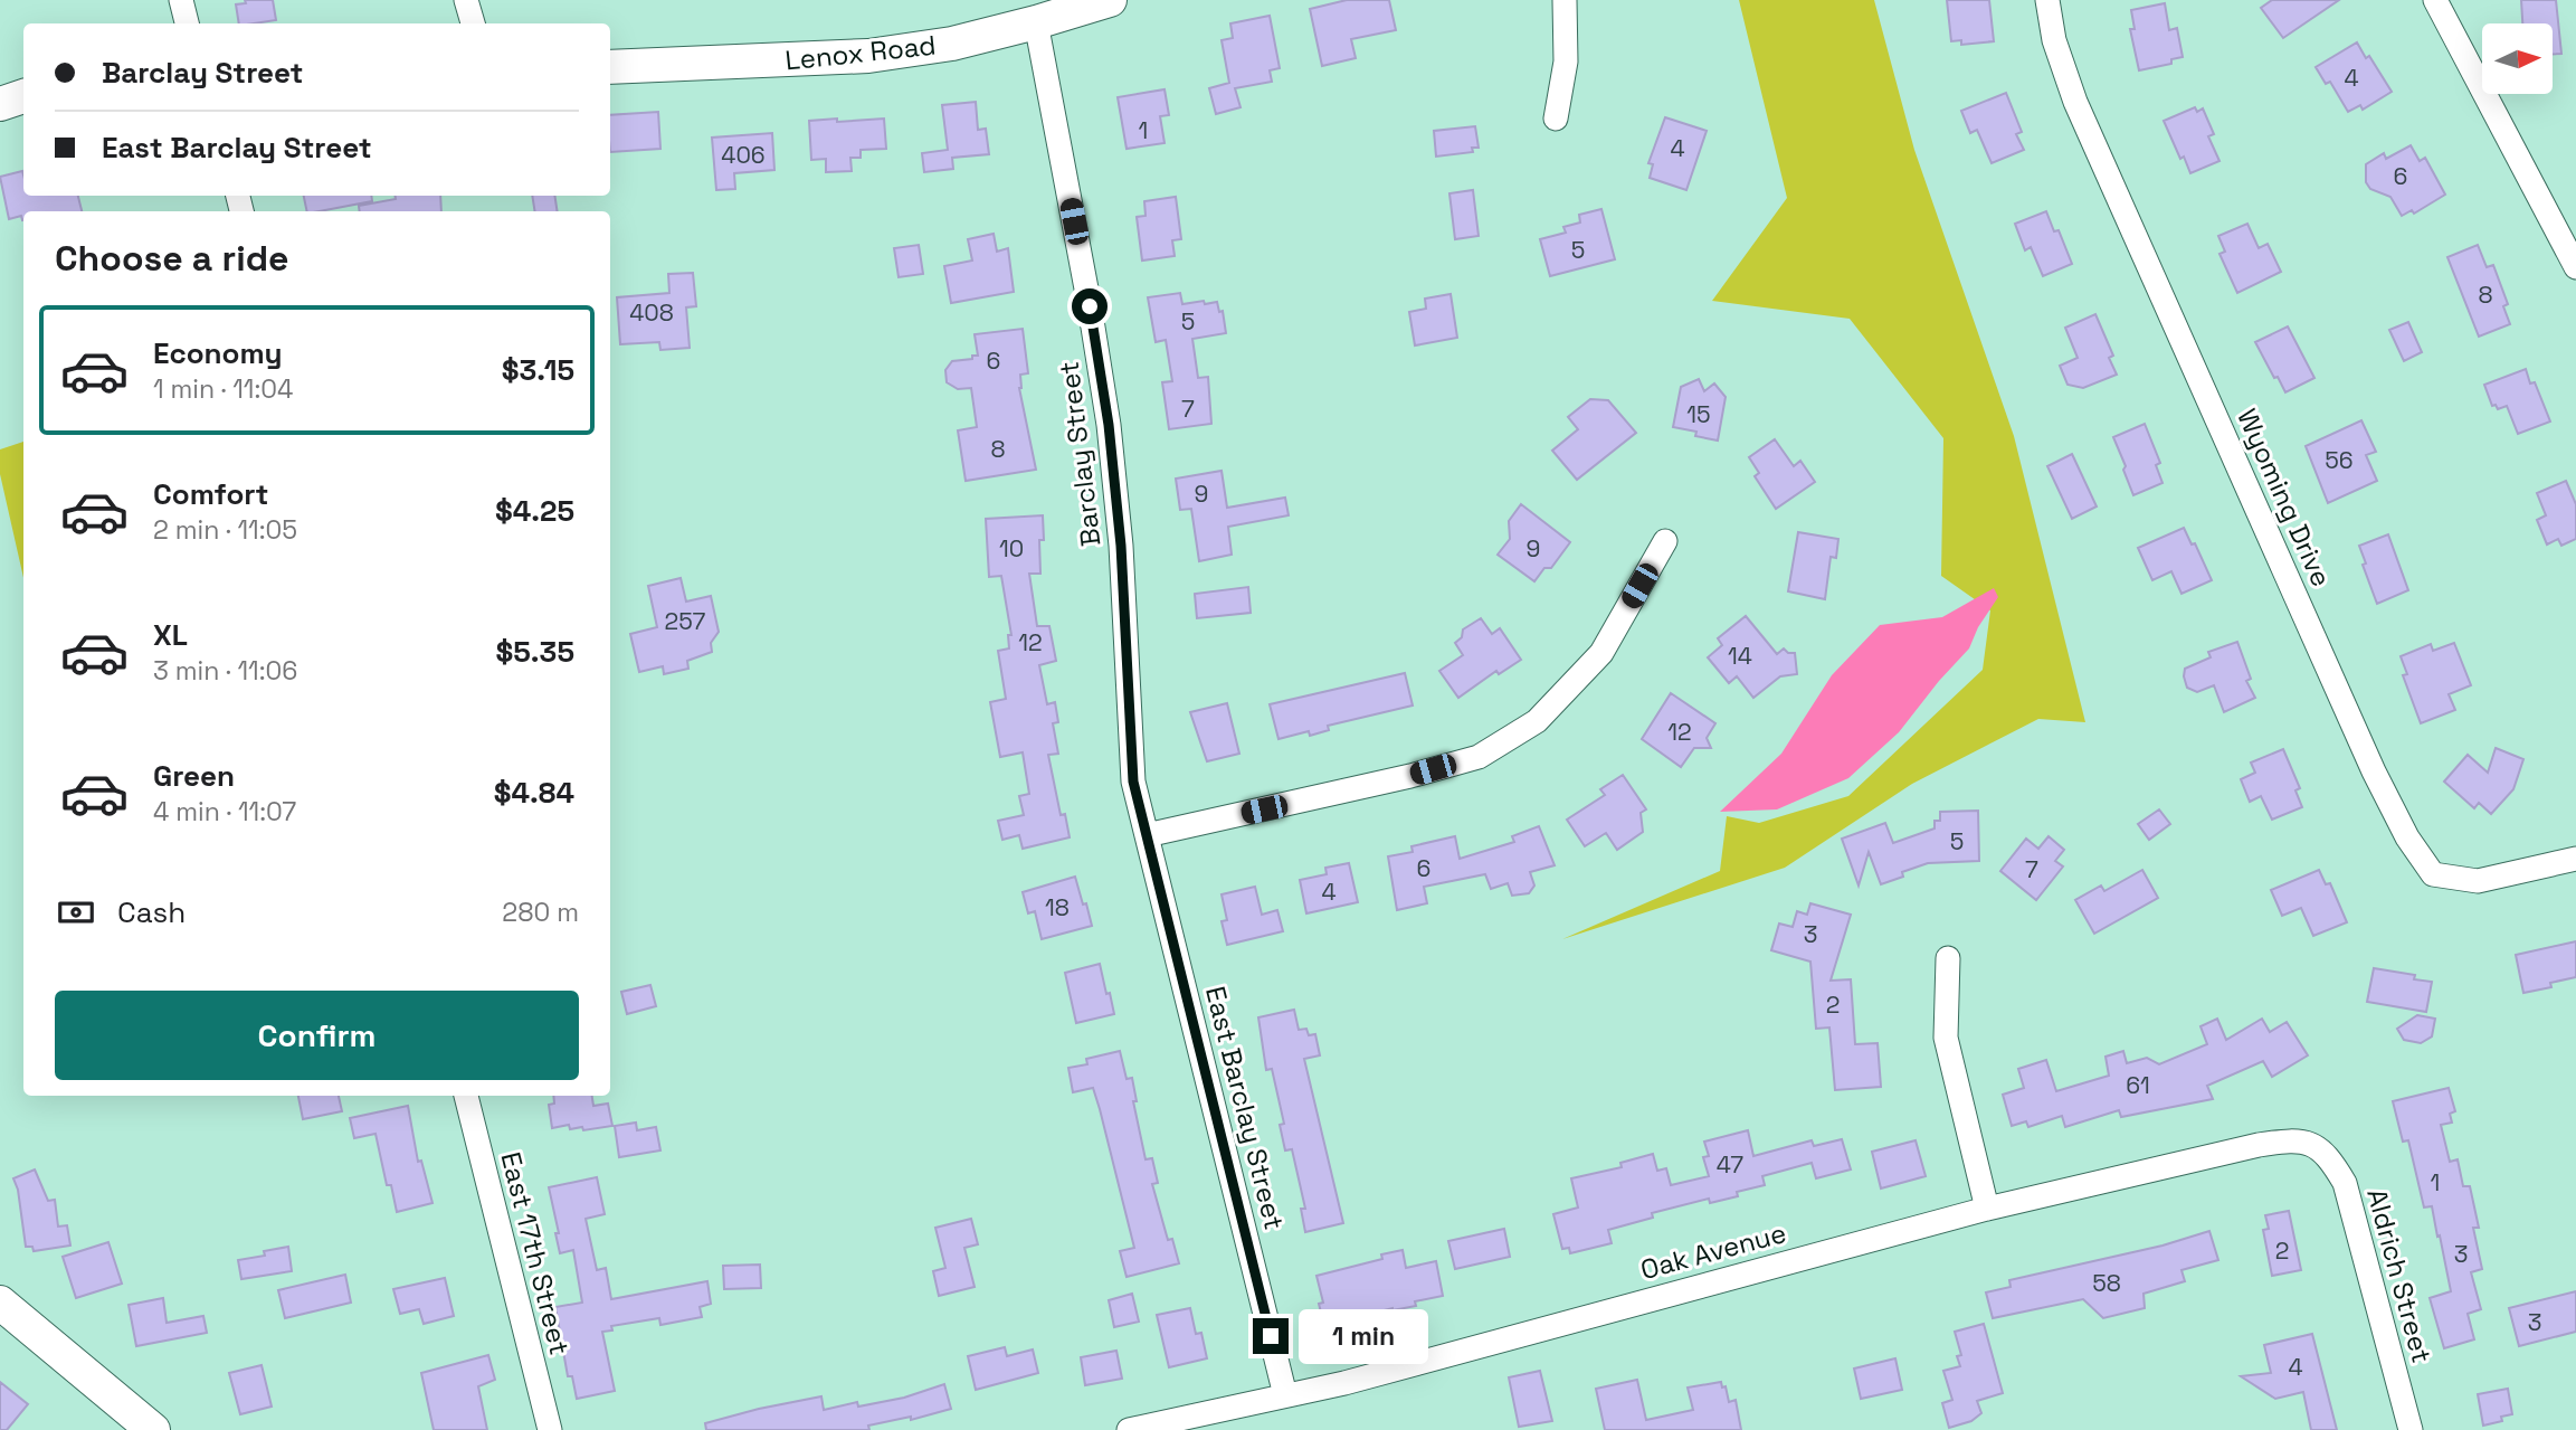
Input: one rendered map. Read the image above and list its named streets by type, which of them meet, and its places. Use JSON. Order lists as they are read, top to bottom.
{
  "streets": {
    "street": [
      "Lenox Road",
      "Barclay Street",
      "Wyoming Drive",
      "East Barclay Street",
      "Oak Avenue",
      "East 17th Street",
      "Aldrich Street"
    ]
  },
  "crossings": [
    ["Lenox Road", "Barclay Street"],
    ["Barclay Street", "East Barclay Street"],
    ["East Barclay Street", "Oak Avenue"],
    ["Oak Avenue", "Aldrich Street"]
  ],
  "house_numbers": [
    "4",
    "1",
    "4",
    "406",
    "6",
    "5",
    "8",
    "408",
    "5",
    "6",
    "7",
    "15",
    "8",
    "56",
    "9",
    "10",
    "9",
    "257",
    "12",
    "14",
    "12",
    "5",
    "6",
    "7",
    "4",
    "18",
    "3",
    "2",
    "61",
    "47",
    "1",
    "2",
    "3",
    "58",
    "3",
    "4"
  ],
  "north": "right",
  "page": {
    "banner": ["Barclay Street", "East Barclay Street"],
    "heading": "Choose a ride",
    "list": [
      {
        "name": "Economy",
        "note": "1 min · 11:04",
        "value": "$3.15"
      },
      {
        "name": "Comfort",
        "note": "2 min · 11:05",
        "value": "$4.25"
      },
      {
        "name": "XL",
        "note": "3 min · 11:06",
        "value": "$5.35"
      },
      {
        "name": "Green",
        "note": "4 min · 11:07",
        "value": "$4.84"
      }
    ],
    "pay": ["Cash", "280 m"],
    "buttons": "Confirm",
    "bubble": "1 min"
  }
}
